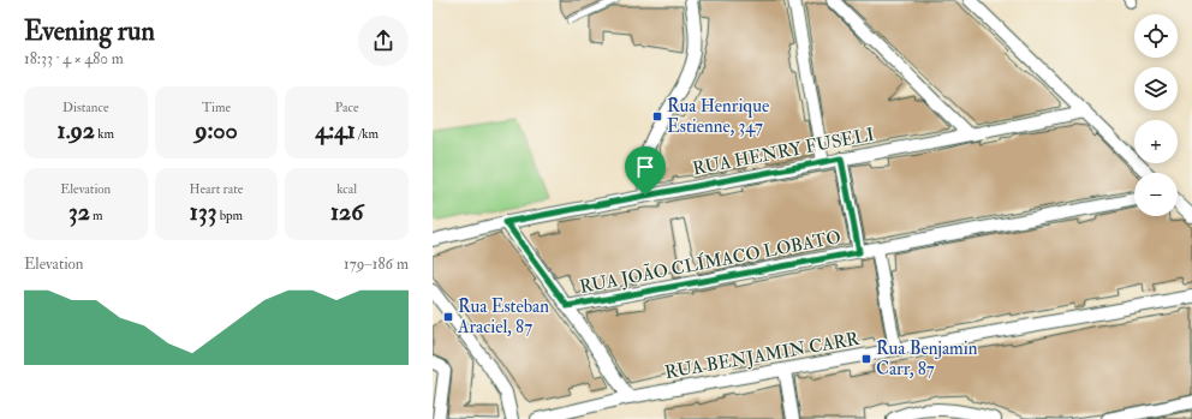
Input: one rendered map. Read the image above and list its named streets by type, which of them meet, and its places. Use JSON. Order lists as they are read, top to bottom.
{
  "streets": {
    "street": ["RUA HENRY FUSELI", "RUA JOÃO CLÍMACO LOBATO", "RUA BENJAMIN CARR"]
  },
  "places": {
    "transit": ["Rua Henrique Estienne, 347", "Rua Esteban Araciel, 87", "Rua Benjamin Carr, 87"]
  },
  "page": {
    "heading": ["Evening run", "18:33 · 4 × 480 m"],
    "map_buttons": ["+", "−"],
    "stats": [
      ["Distance", "1.92 km"],
      ["Time", "9:00"],
      ["Pace", "4:41 /km"],
      ["Elevation", "32 m"],
      ["Heart rate", "133 bpm"],
      ["kcal", "126"]
    ],
    "chart": ["Elevation", "179–186 m"]
  }
}
